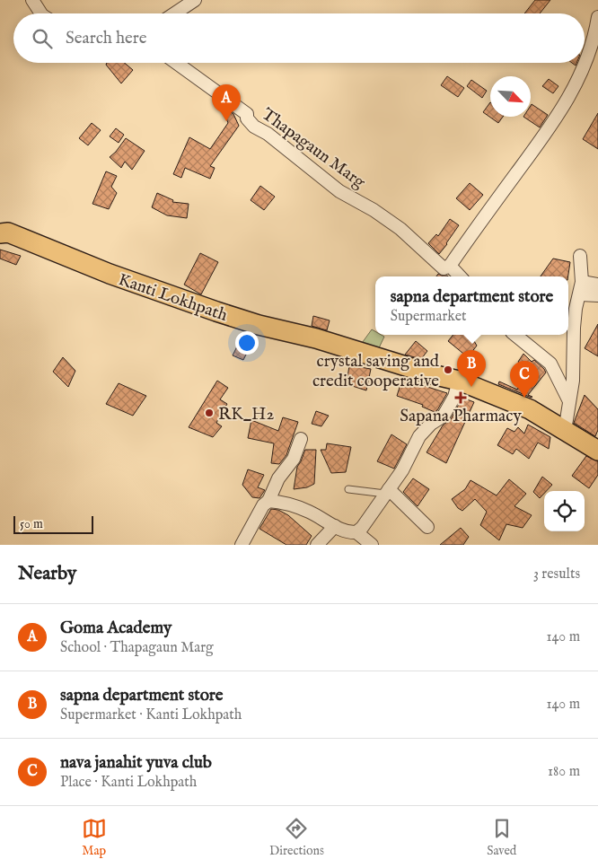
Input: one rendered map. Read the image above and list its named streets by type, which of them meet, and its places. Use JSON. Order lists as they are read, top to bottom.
{
  "streets": {
    "main road": ["Kanti Lokhpath"],
    "street": ["Thapagaun Marg"]
  },
  "places": {
    "other": ["crystal saving and credit cooperative", "RK_H2"],
    "health": ["Sapana Pharmacy"]
  },
  "scale_bar": "50 m",
  "north": "bottom right",
  "page": {
    "search": "Search here",
    "pins": ["A", "B", "C"],
    "popup": ["sapna department store", "Supermarket"],
    "scale": "50 m",
    "heading": ["Nearby", "3 results"],
    "list": [
      {
        "mark": "A",
        "name": "Goma Academy",
        "note": "School · Thapagaun Marg",
        "value": "140 m"
      },
      {
        "mark": "B",
        "name": "sapna department store",
        "note": "Supermarket · Kanti Lokhpath",
        "value": "140 m"
      },
      {
        "mark": "C",
        "name": "nava janahit yuva club",
        "note": "Place · Kanti Lokhpath",
        "value": "180 m"
      }
    ],
    "nav": ["Map", "Directions", "Saved"]
  }
}
